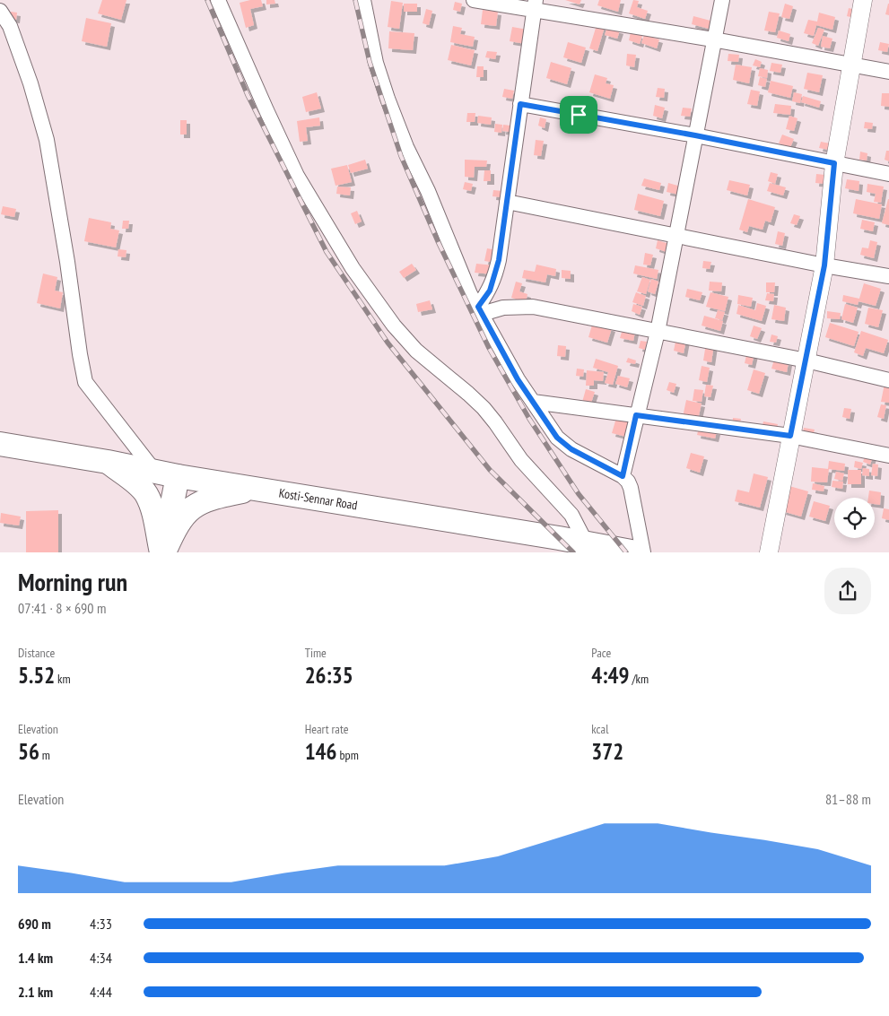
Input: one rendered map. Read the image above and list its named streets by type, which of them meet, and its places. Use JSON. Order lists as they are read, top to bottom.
{
  "streets": {
    "highway": ["Kosti-Sennar Road"]
  },
  "page": {
    "heading": ["Morning run", "07:41 · 8 × 690 m"],
    "stats": [
      ["Distance", "5.52 km"],
      ["Time", "26:35"],
      ["Pace", "4:49 /km"],
      ["Elevation", "56 m"],
      ["Heart rate", "146 bpm"],
      ["kcal", "372"]
    ],
    "chart": ["Elevation", "81–88 m"],
    "list": [
      {
        "name": "690 m",
        "note": "4:33"
      },
      {
        "name": "1.4 km",
        "note": "4:34"
      },
      {
        "name": "2.1 km",
        "note": "4:44"
      }
    ]
  }
}
